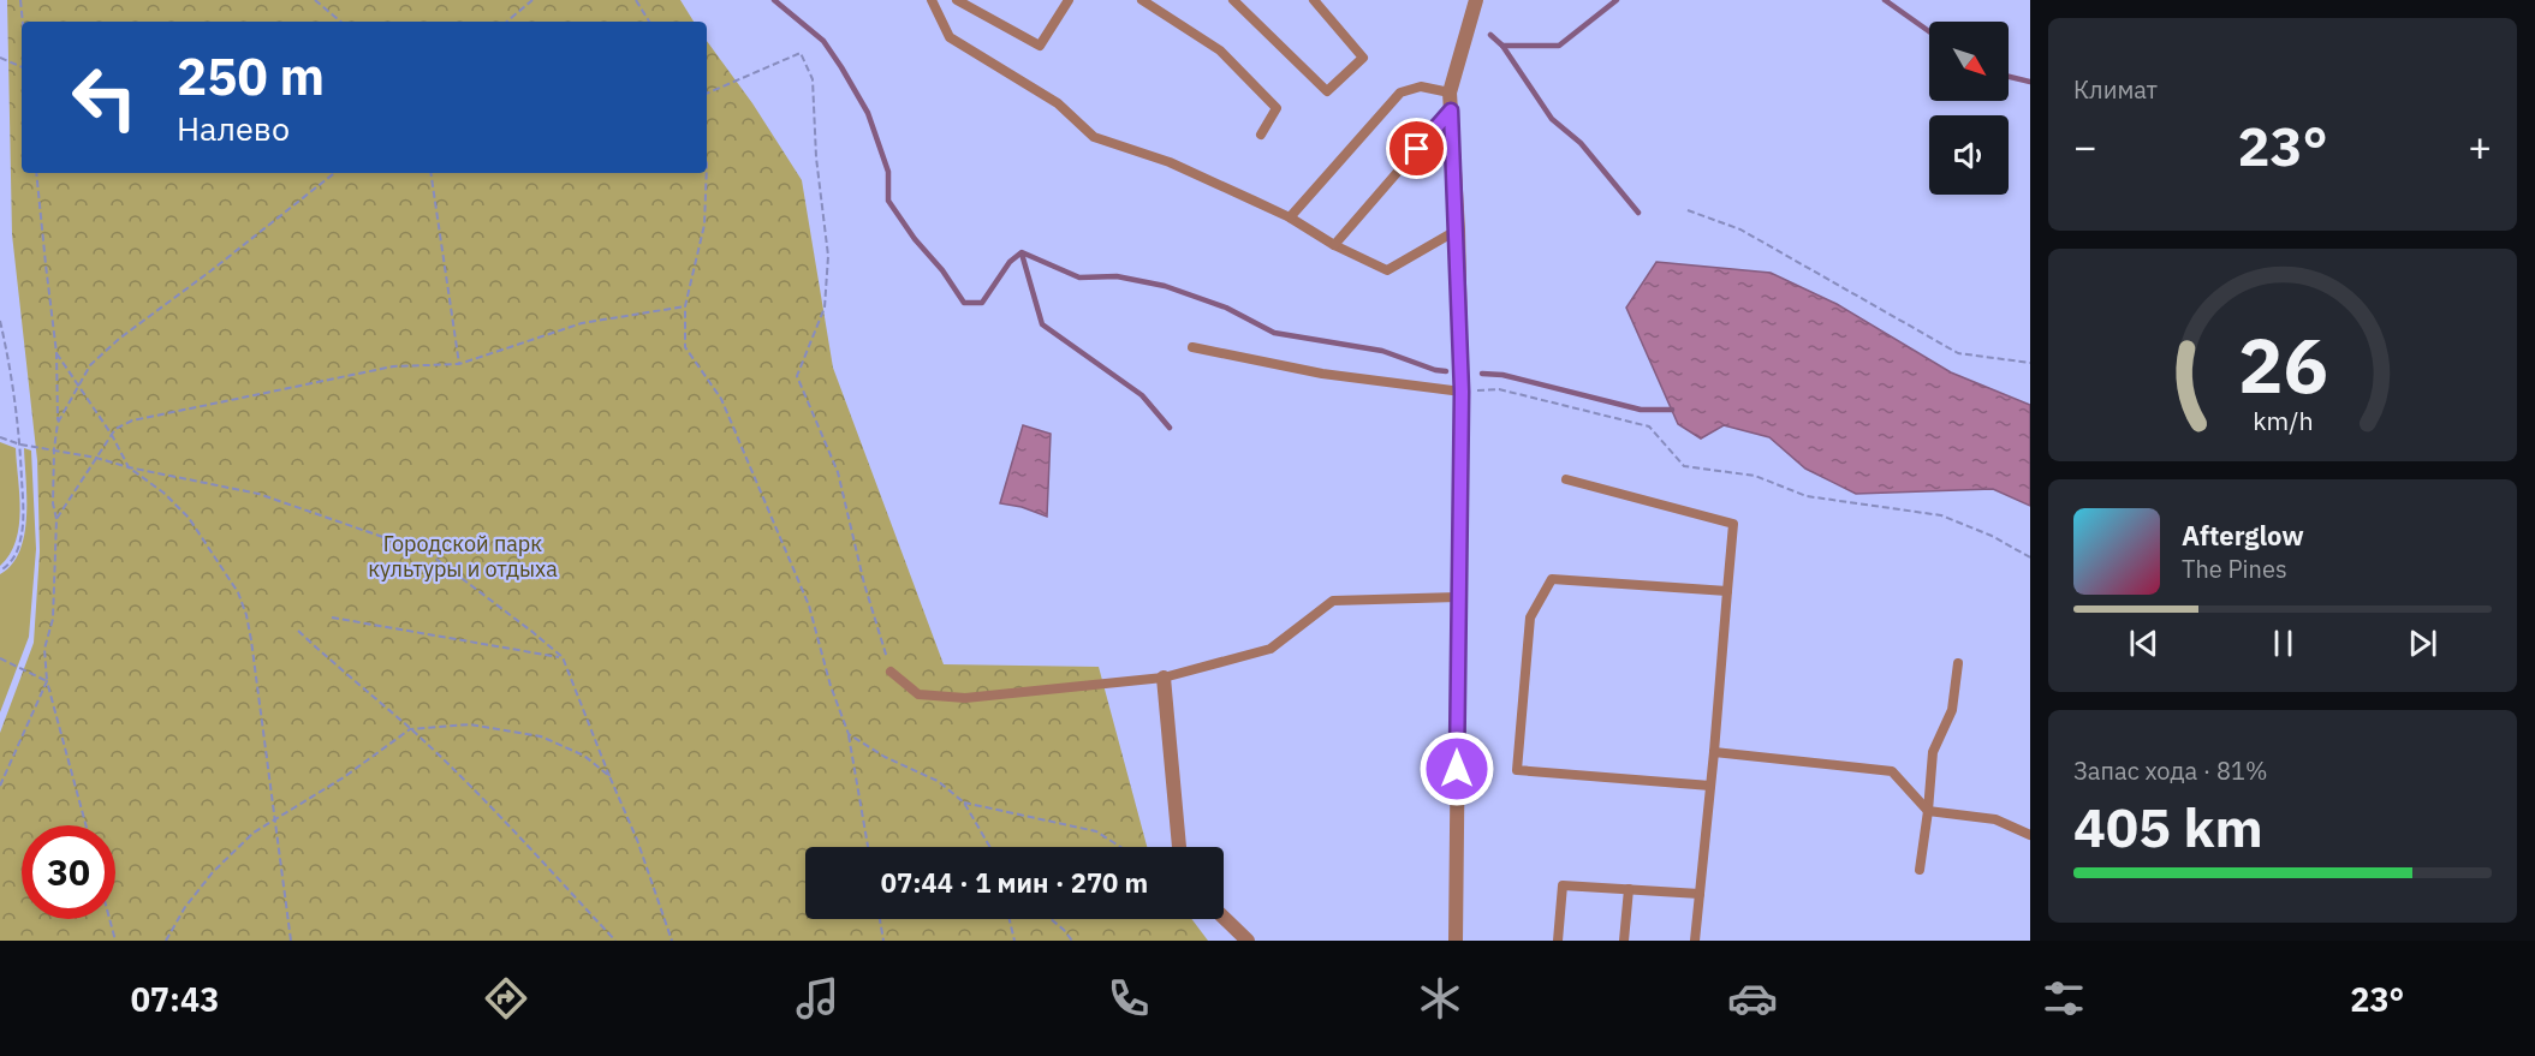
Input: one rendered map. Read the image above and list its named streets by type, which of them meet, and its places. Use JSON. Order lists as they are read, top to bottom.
{
  "parks": ["Городской парк культуры и отдыха"],
  "north": "bottom right",
  "page": {
    "tile": [
      "Климат",
      ["Запас хода · 81%", "405 km"]
    ],
    "turn": ["250 m", "Налево"],
    "heat": ["−", "23°", "+"],
    "song": ["Afterglow", "The Pines"],
    "limit": "30",
    "trip": "07:44 · 1 мин · 270 m",
    "tabs": ["07:43", "23°"],
    "gauge": ["26", "km/h"]
  }
}
